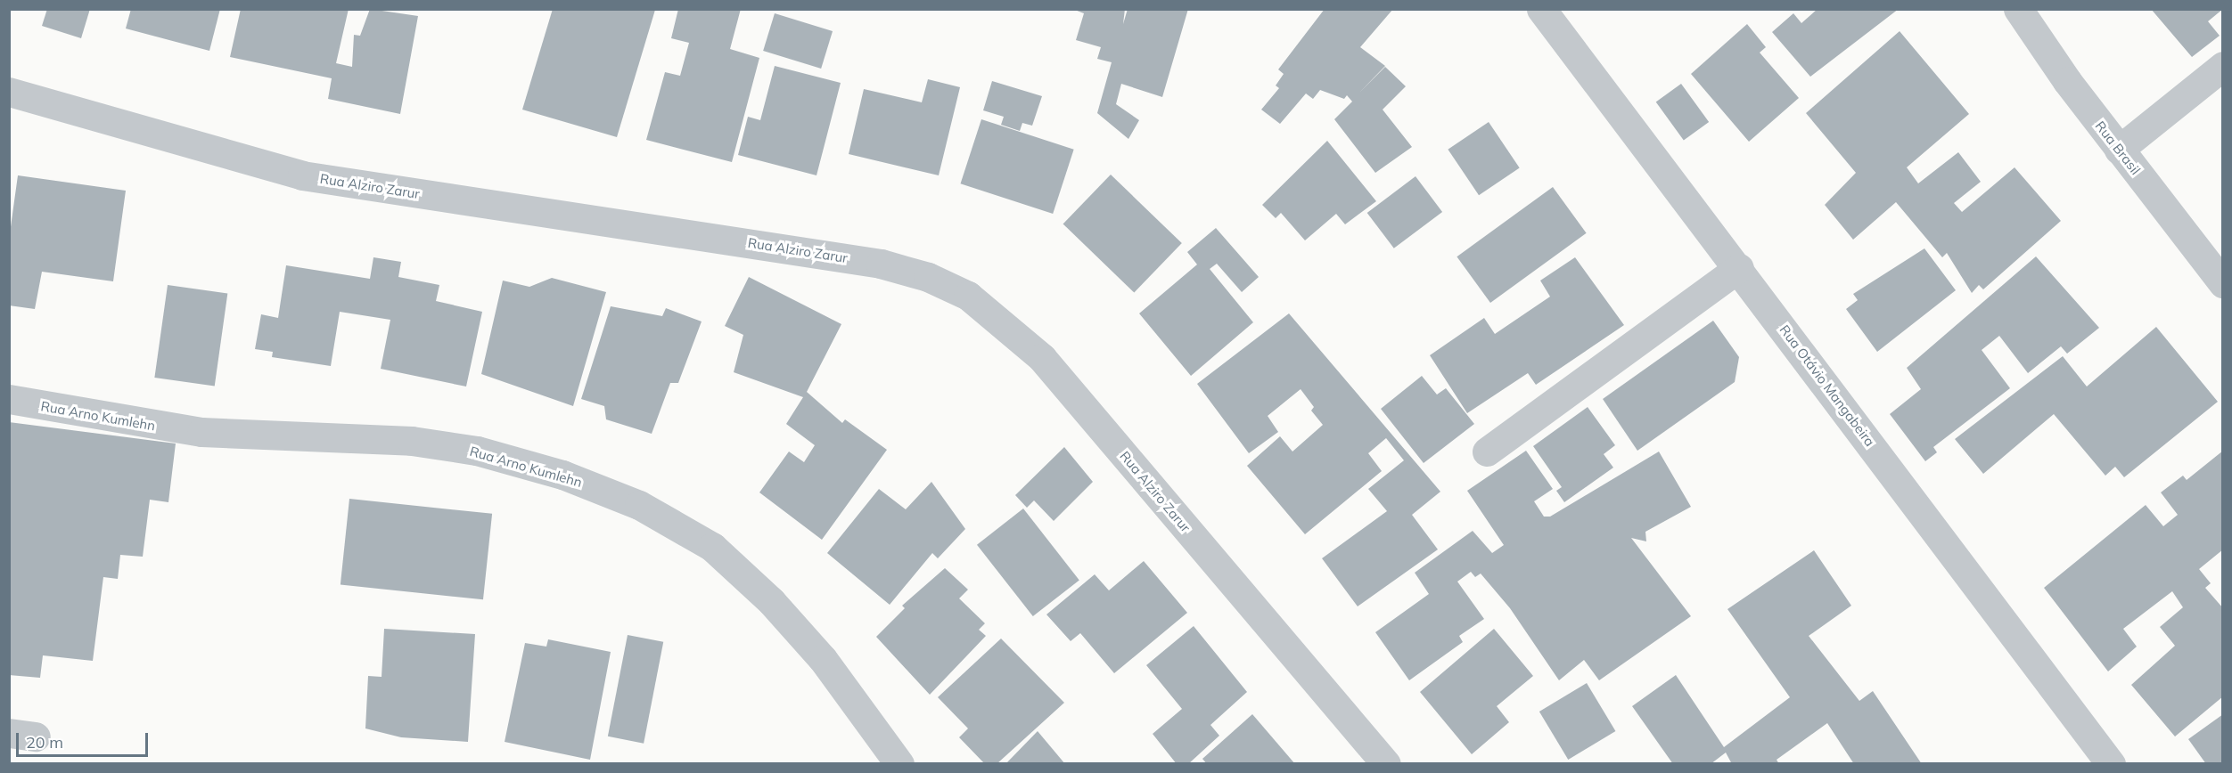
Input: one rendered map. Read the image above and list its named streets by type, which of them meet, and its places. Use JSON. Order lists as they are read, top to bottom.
{
  "streets": {
    "street": [
      "Rua Brasil",
      "Rua Alziro Zarur",
      "Rua Otávio Mangabeira",
      "Rua Arno Kumlehn"
    ]
  },
  "scale_bar": "20 m"
}
